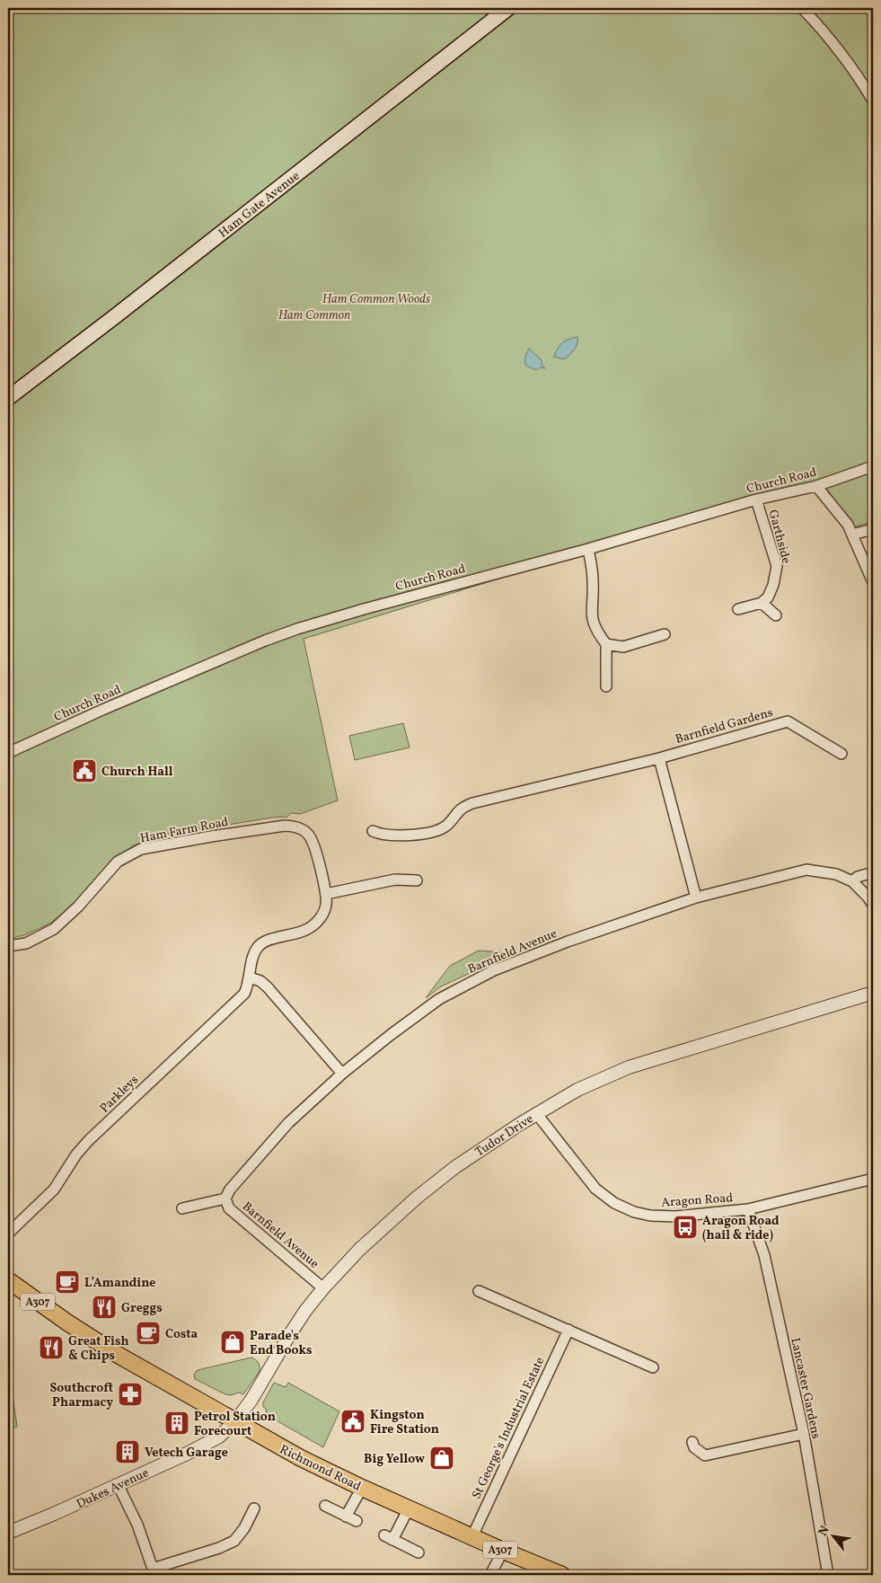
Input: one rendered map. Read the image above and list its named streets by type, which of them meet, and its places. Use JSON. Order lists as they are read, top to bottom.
{
  "streets": {
    "main road": ["Ham Gate Avenue", "A307", "Richmond Road"],
    "street": [
      "Church Road",
      "Garthside",
      "Barnfield Gardens",
      "Ham Farm Road",
      "Barnfield Avenue",
      "Parkleys",
      "Tudor Drive",
      "Aragon Road",
      "Lancaster Gardens",
      "St George's Industrial Estate",
      "Dukes Avenue"
    ]
  },
  "crossings": [
    ["Church Road", "Garthside"],
    ["Ham Farm Road", "Parkleys"],
    ["Barnfield Avenue", "Tudor Drive"],
    ["Tudor Drive", "Aragon Road"],
    ["Tudor Drive", "Richmond Road"],
    ["Tudor Drive", "Dukes Avenue"],
    ["Aragon Road", "Lancaster Gardens"],
    ["St George's Industrial Estate", "Richmond Road"],
    ["Richmond Road", "Dukes Avenue"]
  ],
  "parks": ["Ham Common Woods", "Ham Common"],
  "places": {
    "public building": ["Church Hall", "Kingston Fire Station"],
    "bus stop": ["Aragon Road (hail & ride)"],
    "cafe": ["L’Amandine", "Costa"],
    "restaurant": ["Greggs", "Great Fish & Chips"],
    "shop": ["Parade's End Books", "Big Yellow"],
    "pharmacy": ["Southcroft Pharmacy"],
    "building": ["Petrol Station Forecourt", "Vetech Garage"]
  },
  "north": "top left"
}
